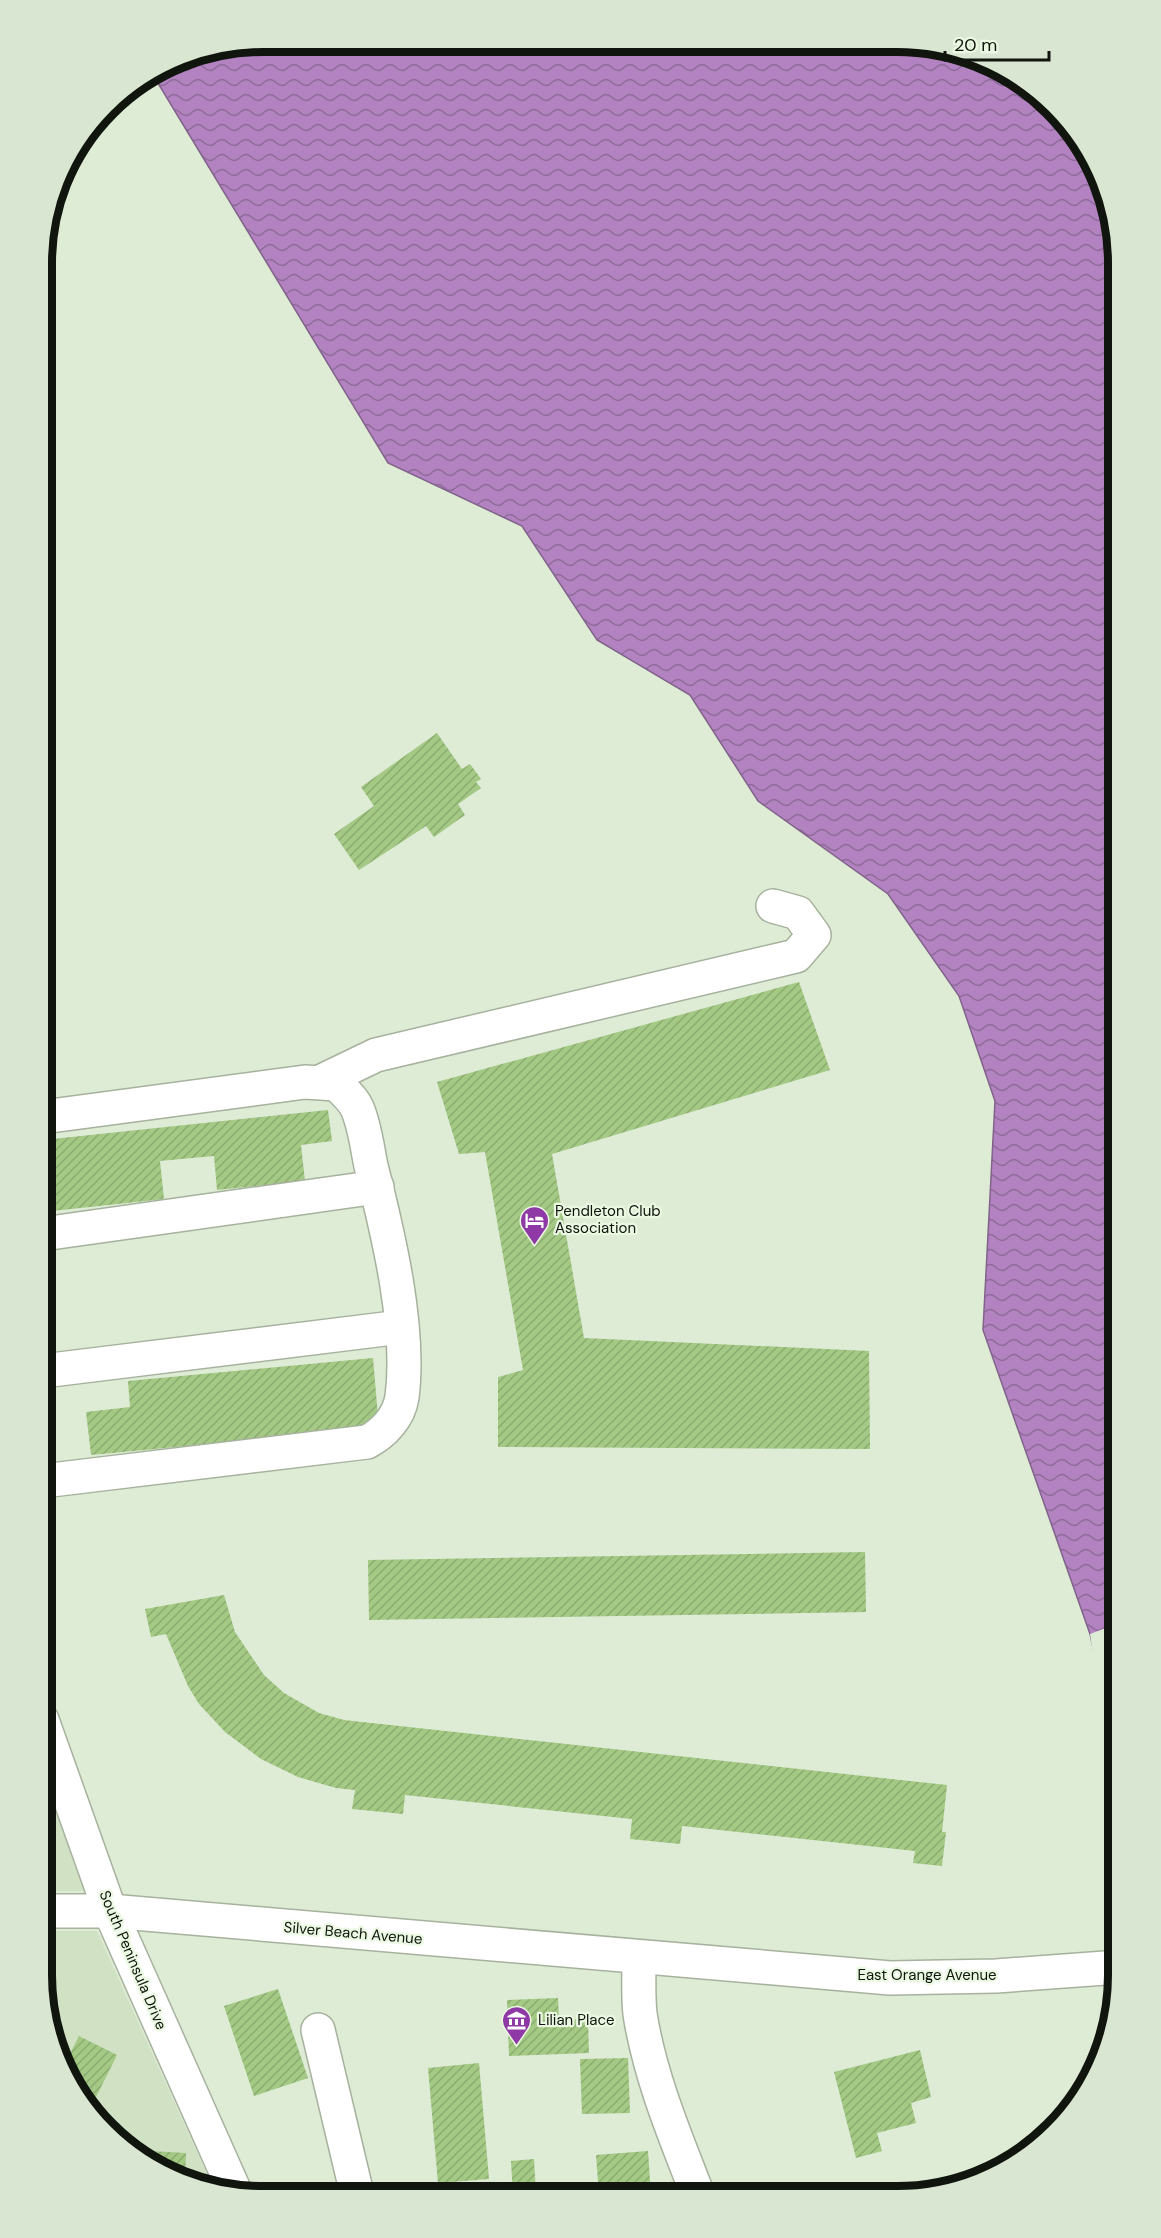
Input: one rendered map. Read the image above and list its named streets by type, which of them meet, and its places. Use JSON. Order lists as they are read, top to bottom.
{
  "streets": {
    "street": ["Silver Beach Avenue", "South Peninsula Drive", "East Orange Avenue"]
  },
  "crossings": [
    ["Silver Beach Avenue", "South Peninsula Drive"],
    ["Silver Beach Avenue", "East Orange Avenue"]
  ],
  "places": {
    "hotel": ["Pendleton Club Association"],
    "museum": ["Lilian Place"]
  },
  "scale_bar": "20 m"
}
